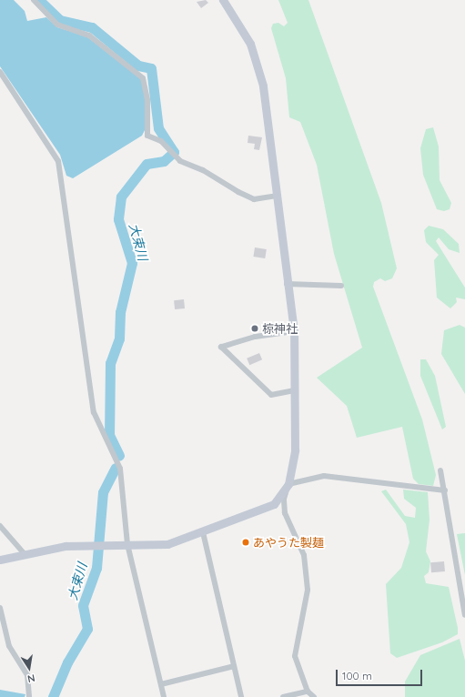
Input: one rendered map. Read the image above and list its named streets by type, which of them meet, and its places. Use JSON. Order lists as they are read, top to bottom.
{
  "water": ["大束川"],
  "places": ["椋神社", "あやうた製麺"],
  "scale_bar": "100 m",
  "north": "bottom"
}
